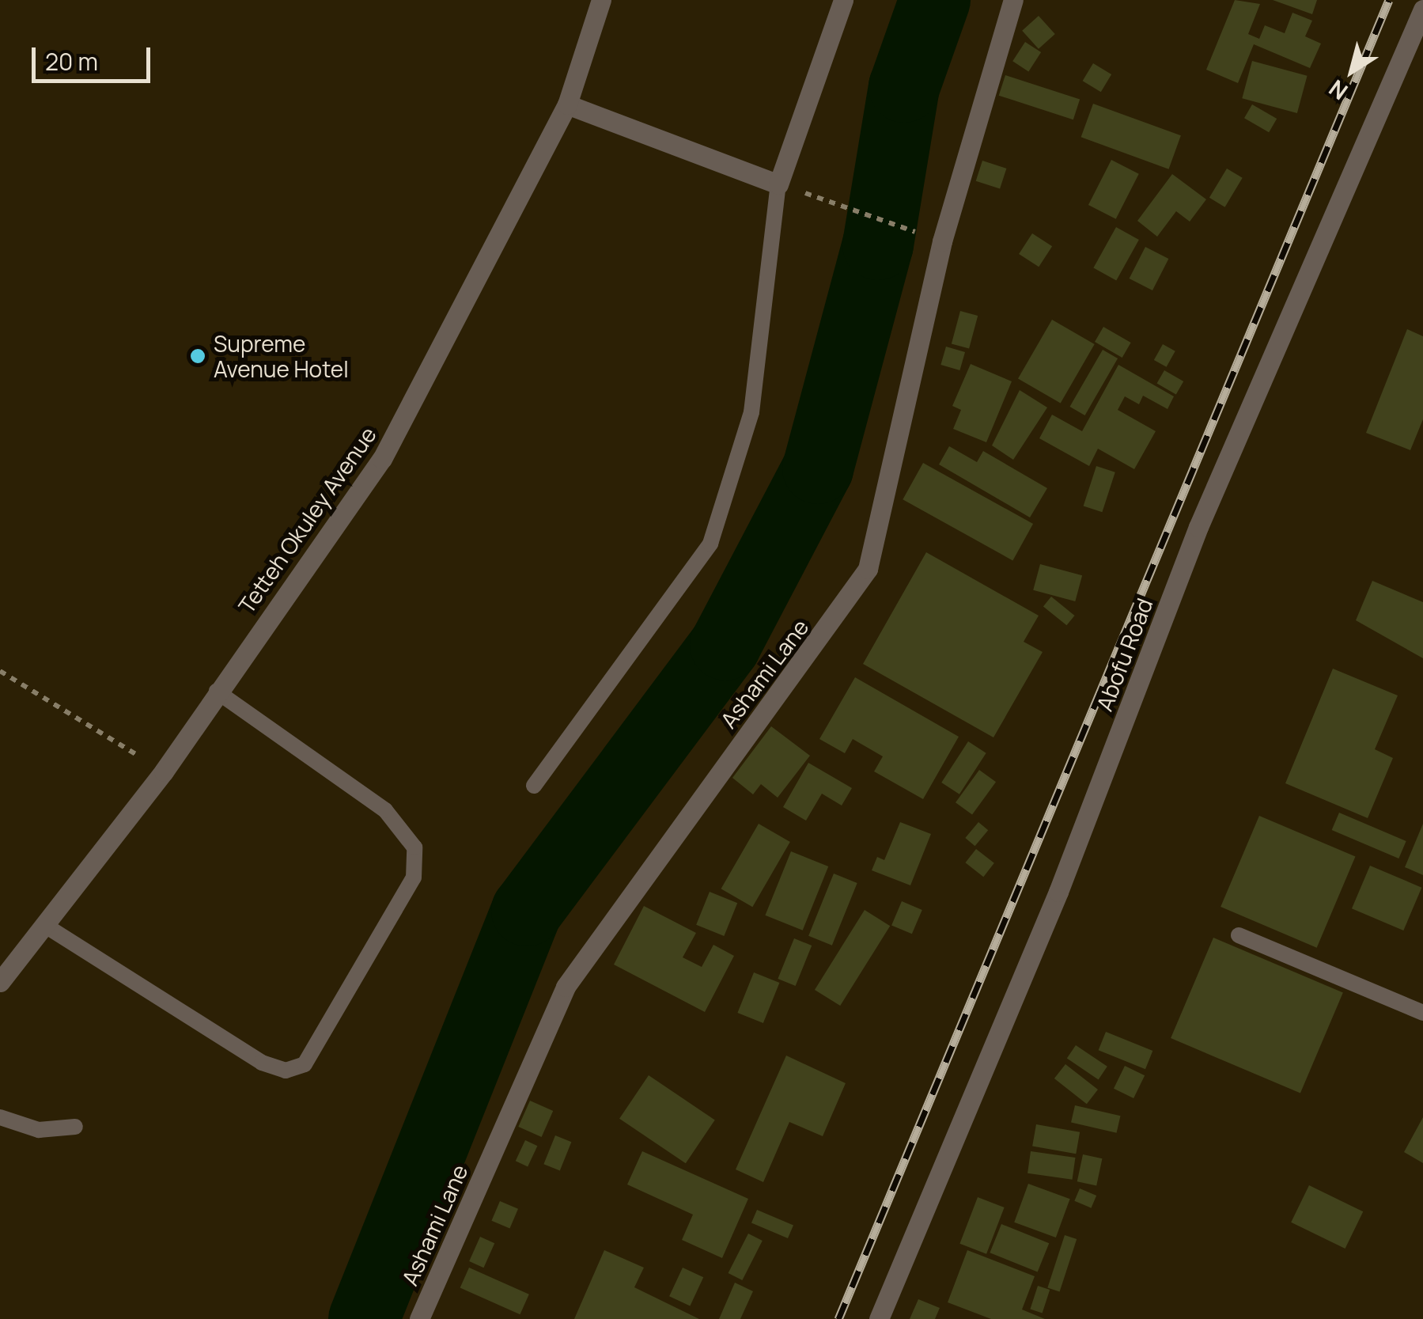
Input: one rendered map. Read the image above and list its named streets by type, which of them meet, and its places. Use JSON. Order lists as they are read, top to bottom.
{
  "streets": {
    "street": ["Tetteh Okuley Avenue", "Abofu Road", "Ashami Lane"]
  },
  "places": ["Supreme Avenue Hotel"],
  "scale_bar": "20 m",
  "north": "bottom left"
}
